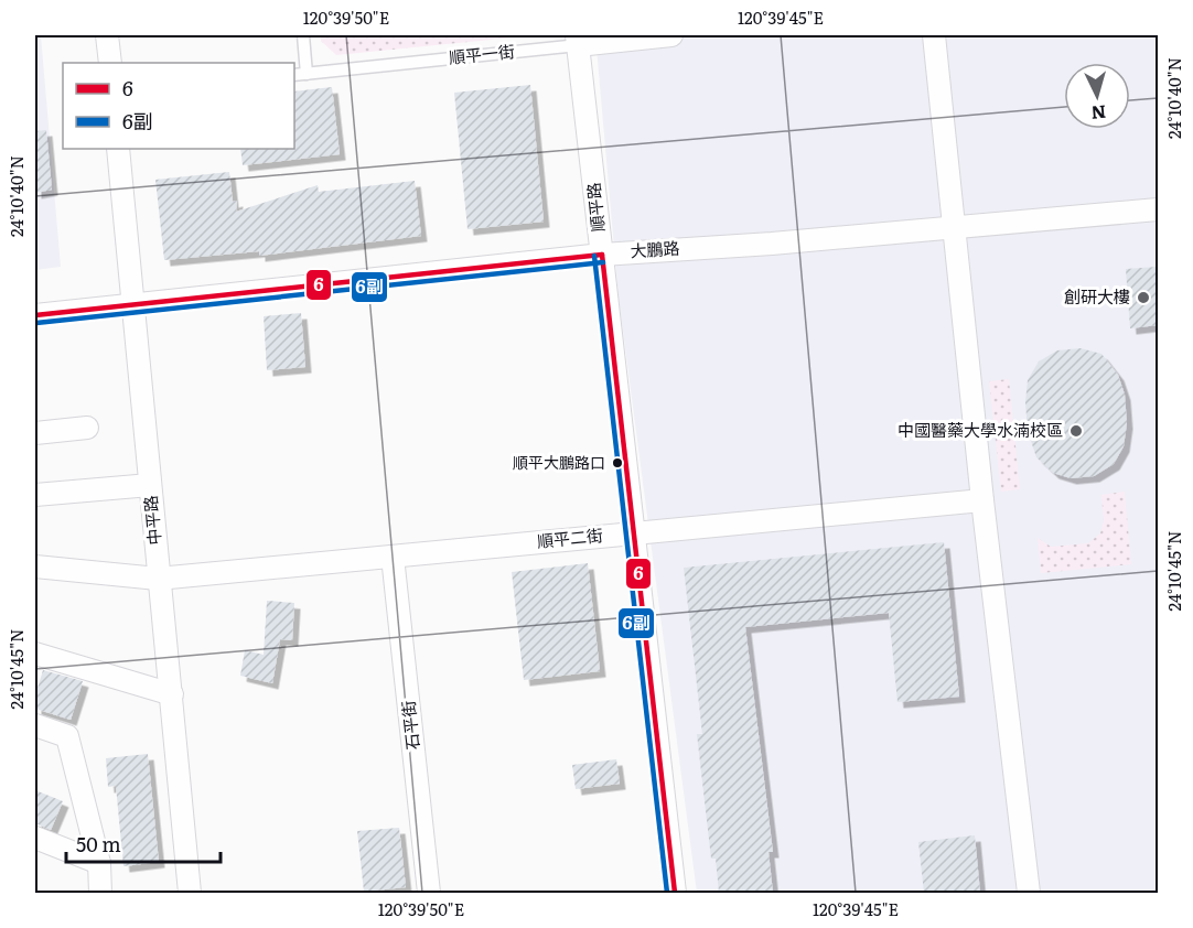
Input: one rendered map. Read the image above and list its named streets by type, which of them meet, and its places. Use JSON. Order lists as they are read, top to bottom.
{
  "streets": {
    "street": [
      "順平一街",
      "順平路",
      "大鵬路",
      "中平路",
      "順平二街",
      "石平街"
    ]
  },
  "crossings": [
    ["順平一街", "順平路"],
    ["順平路", "大鵬路"],
    ["順平路", "順平二街"],
    ["大鵬路", "中平路"],
    ["中平路", "順平二街"],
    ["順平二街", "石平街"]
  ],
  "places": ["創研大樓", "中國醫藥大學水湳校區", "順平大鵬路口"],
  "lines": ["transit line 6", "transit line 6副"],
  "legend": ["6", "6副"],
  "scale_bar": "50 m",
  "north": "bottom",
  "coordinates": [
    "120°39'50\"E",
    "120°39'45\"E",
    "24°10'40\"N",
    "24°10'45\"N"
  ]
}
